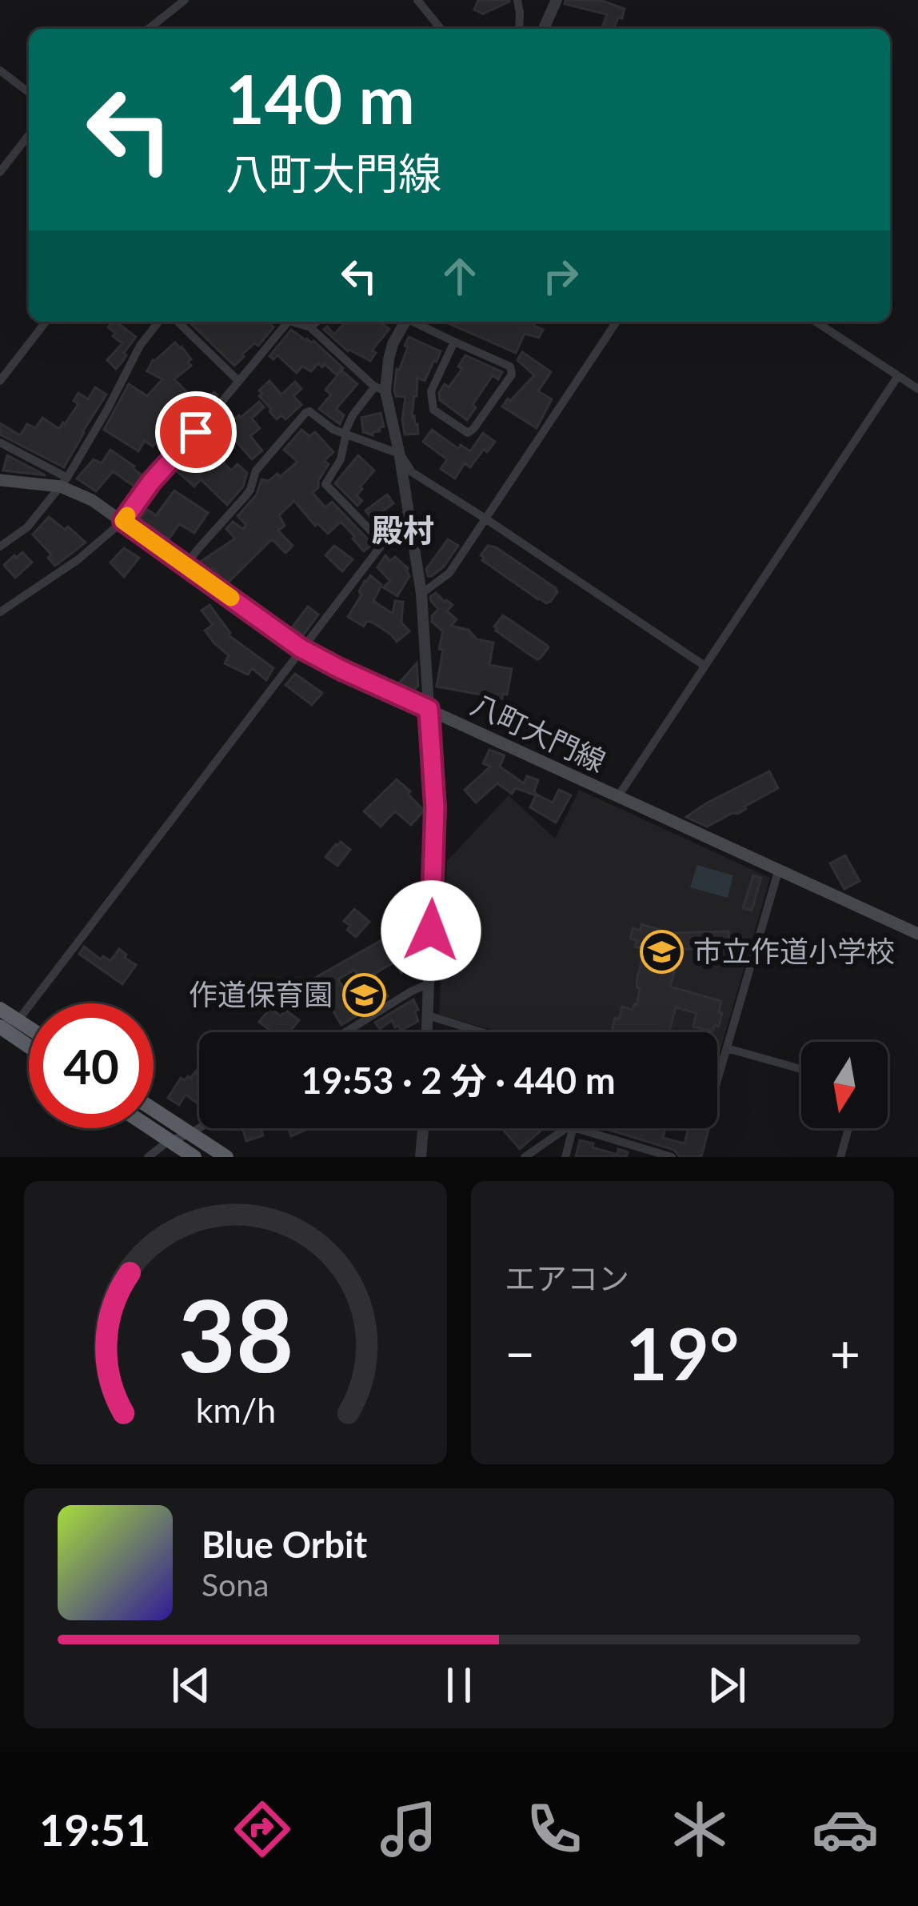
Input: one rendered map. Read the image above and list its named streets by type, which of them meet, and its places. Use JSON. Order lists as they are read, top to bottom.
{
  "streets": {
    "main road": ["八町大門線"]
  },
  "districts": ["殿村"],
  "places": {
    "school or university": ["市立作道小学校", "作道保育園"]
  },
  "north": "bottom",
  "page": {
    "turn": ["140 m", "八町大門線"],
    "limit": "40",
    "trip": "19:53 · 2 分 · 440 m",
    "tile": "エアコン",
    "heat": ["−", "19°", "+"],
    "song": ["Blue Orbit", "Sona"],
    "tabs": "19:51",
    "gauge": ["38", "km/h"]
  }
}
